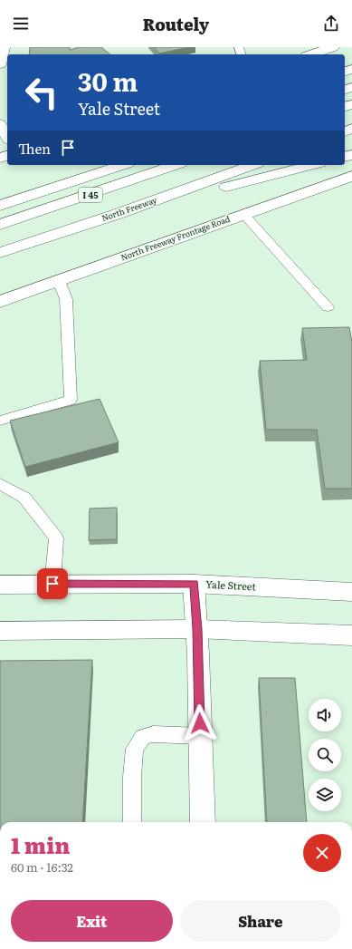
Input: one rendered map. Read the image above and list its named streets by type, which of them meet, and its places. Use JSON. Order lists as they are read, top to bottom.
{
  "streets": {
    "main road": [
      "I 45",
      "North Freeway",
      "North Freeway Frontage Road",
      "Yale Street"
    ]
  },
  "page": {
    "header": "Routely",
    "turn": ["30 m", "Yale Street"],
    "then": "Then",
    "heading": ["1 min", "60 m · 16:32"],
    "buttons": ["Exit", "Share"]
  }
}
